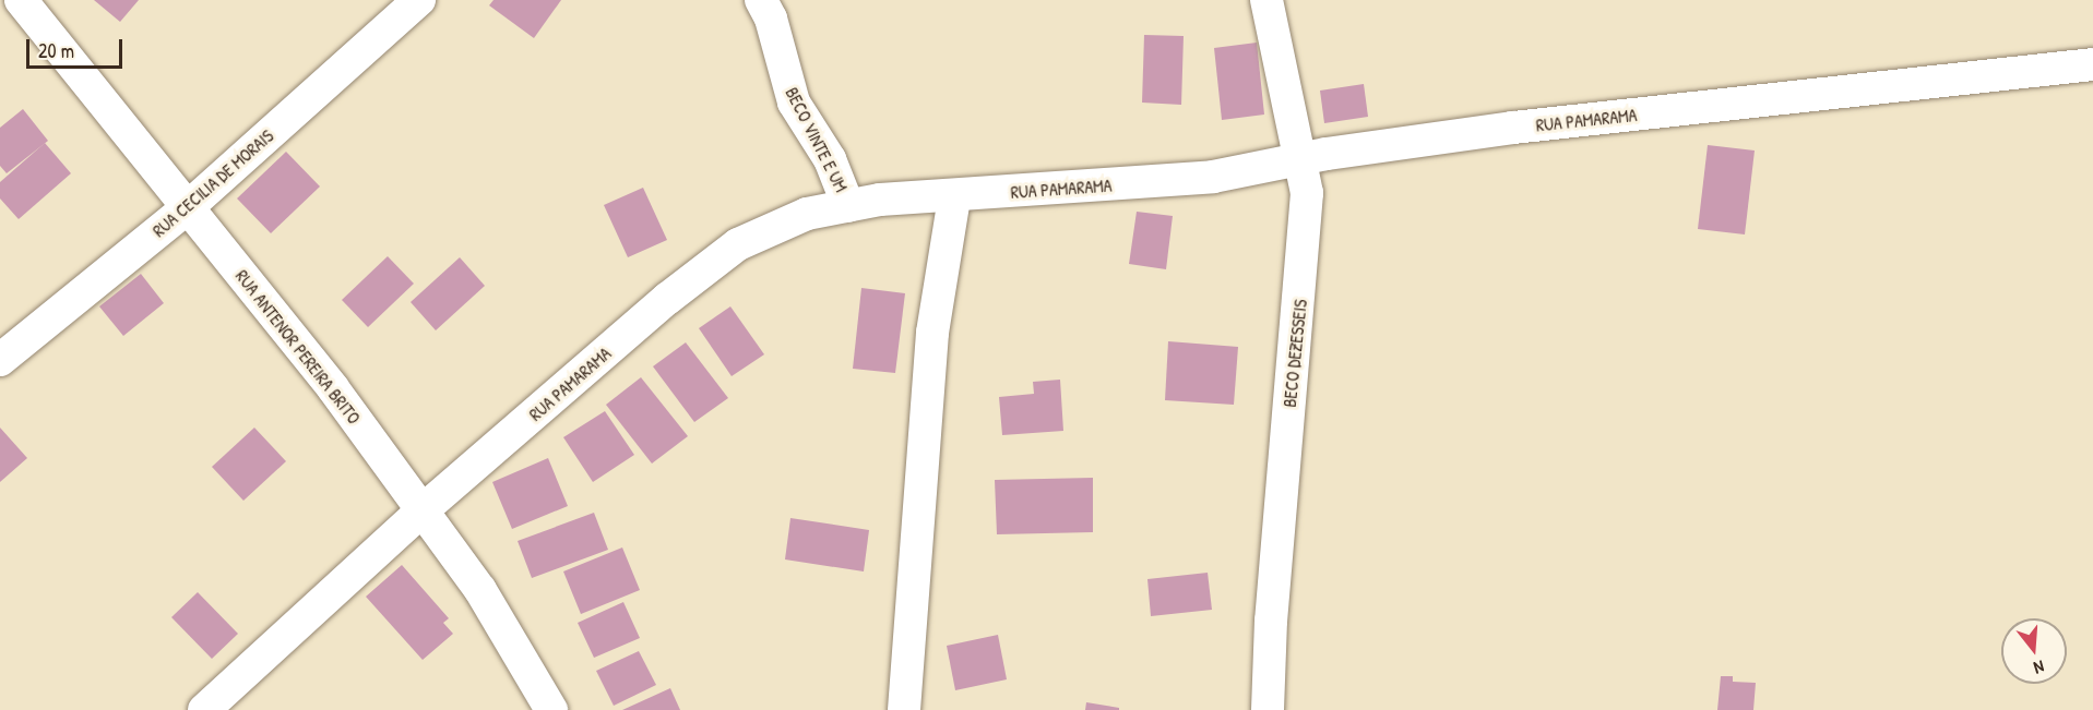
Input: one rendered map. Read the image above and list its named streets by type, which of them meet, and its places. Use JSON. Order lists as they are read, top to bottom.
{
  "streets": {
    "street": [
      "RUA PAMARAMA",
      "BECO VINTE E UM",
      "RUA CECILIA DE MORAIS",
      "RUA ANTENOR PEREIRA BRITO",
      "BECO DEZESSEIS"
    ]
  },
  "crossings": [
    ["RUA PAMARAMA", "BECO VINTE E UM"],
    ["RUA PAMARAMA", "RUA ANTENOR PEREIRA BRITO"],
    ["RUA PAMARAMA", "BECO DEZESSEIS"],
    ["RUA CECILIA DE MORAIS", "RUA ANTENOR PEREIRA BRITO"]
  ],
  "scale_bar": "20 m",
  "north": "bottom"
}
